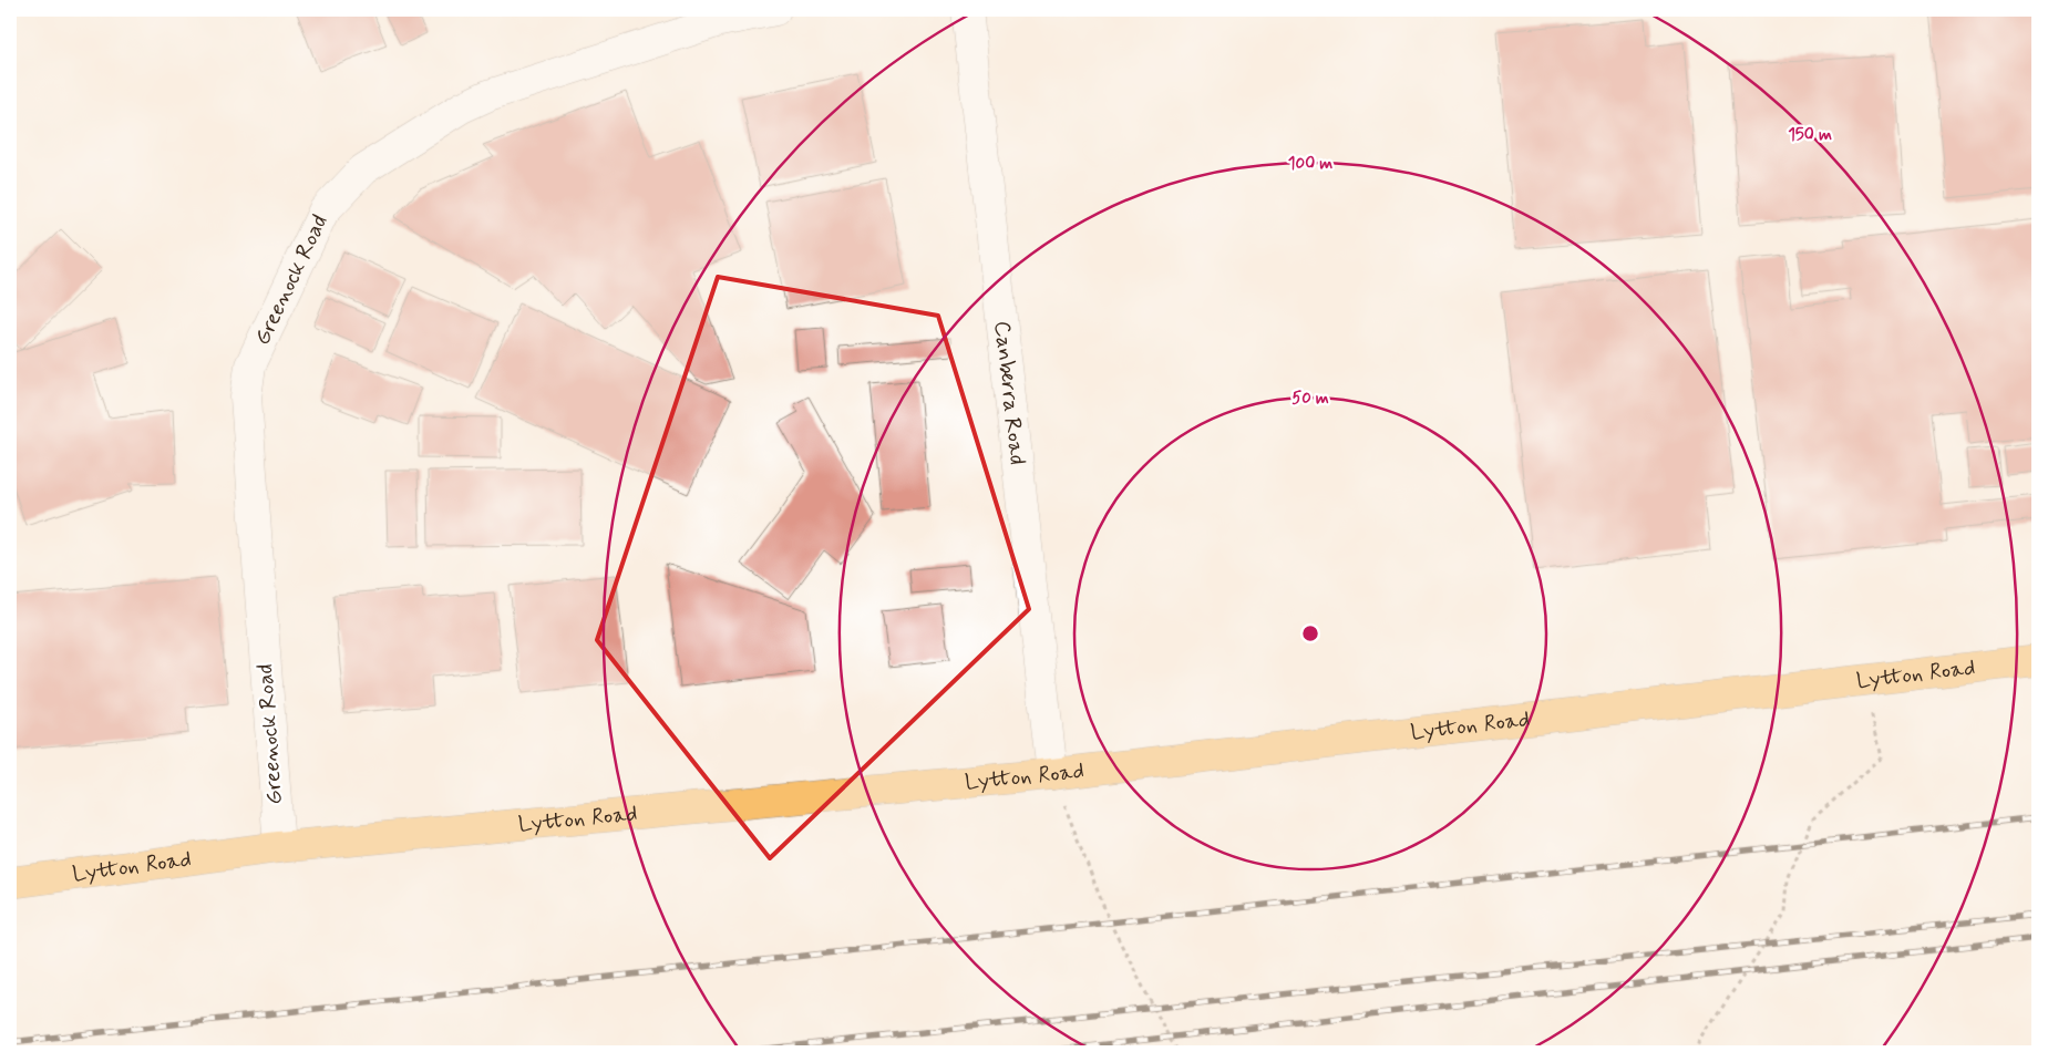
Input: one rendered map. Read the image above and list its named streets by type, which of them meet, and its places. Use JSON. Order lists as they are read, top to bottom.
{
  "streets": {
    "main road": ["Lytton Road"],
    "street": ["Greenock Road", "Canberra Road"]
  },
  "crossings": [
    ["Greenock Road", "Lytton Road"],
    ["Canberra Road", "Lytton Road"]
  ],
  "rings": ["150 m", "100 m", "50 m"]
}
